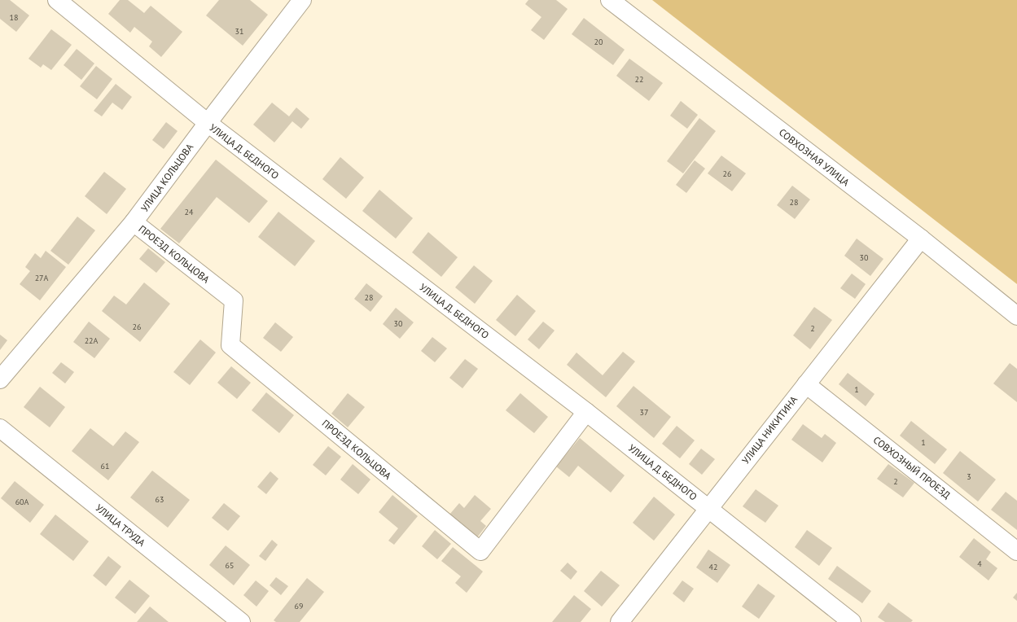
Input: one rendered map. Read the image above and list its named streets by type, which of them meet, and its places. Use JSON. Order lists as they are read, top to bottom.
{
  "streets": {
    "street": [
      "УЛИЦА Д. БЕДНОГО",
      "СОВХОЗНАЯ УЛИЦА",
      "УЛИЦА КОЛЬЦОВА",
      "ПРОЕЗД КОЛЬЦОВА",
      "УЛИЦА НИКИТИНА",
      "СОВХОЗНЫЙ ПРОЕЗД",
      "УЛИЦА ТРУДА"
    ]
  },
  "crossings": [
    ["УЛИЦА Д. БЕДНОГО", "УЛИЦА КОЛЬЦОВА"],
    ["УЛИЦА Д. БЕДНОГО", "ПРОЕЗД КОЛЬЦОВА"],
    ["УЛИЦА Д. БЕДНОГО", "УЛИЦА НИКИТИНА"],
    ["СОВХОЗНАЯ УЛИЦА", "УЛИЦА НИКИТИНА"],
    ["УЛИЦА КОЛЬЦОВА", "ПРОЕЗД КОЛЬЦОВА"],
    ["УЛИЦА НИКИТИНА", "СОВХОЗНЫЙ ПРОЕЗД"]
  ],
  "house_numbers": [
    "18",
    "31",
    "20",
    "22",
    "26",
    "28",
    "24",
    "30",
    "27А",
    "28",
    "30",
    "26",
    "2",
    "22А",
    "1",
    "37",
    "1",
    "61",
    "3",
    "2",
    "63",
    "60А",
    "4",
    "65",
    "42",
    "69"
  ]
}
